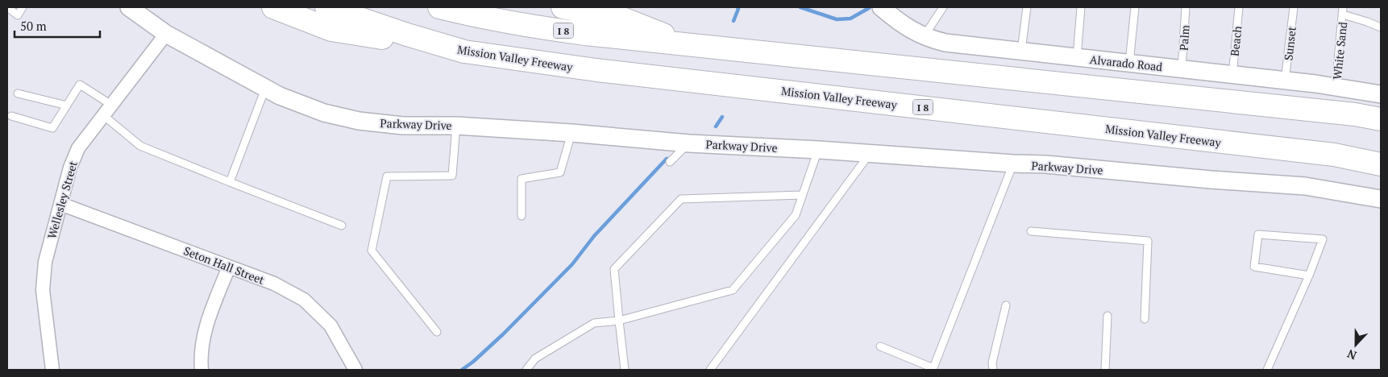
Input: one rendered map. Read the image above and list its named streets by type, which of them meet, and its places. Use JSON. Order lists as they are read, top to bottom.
{
  "streets": {
    "highway": ["I 8", "Mission Valley Freeway"],
    "street": [
      "Alvarado Road",
      "Parkway Drive",
      "Wellesley Street",
      "Seton Hall Street"
    ],
    "lane": [
      "Palm",
      "Beach",
      "Sunset",
      "White Sand"
    ]
  },
  "crossings": [
    ["Palm", "Alvarado Road"],
    ["Beach", "Alvarado Road"],
    ["Sunset", "Alvarado Road"],
    ["White Sand", "Alvarado Road"],
    ["Parkway Drive", "Wellesley Street"],
    ["Wellesley Street", "Seton Hall Street"]
  ],
  "scale_bar": "50 m",
  "north": "bottom"
}
